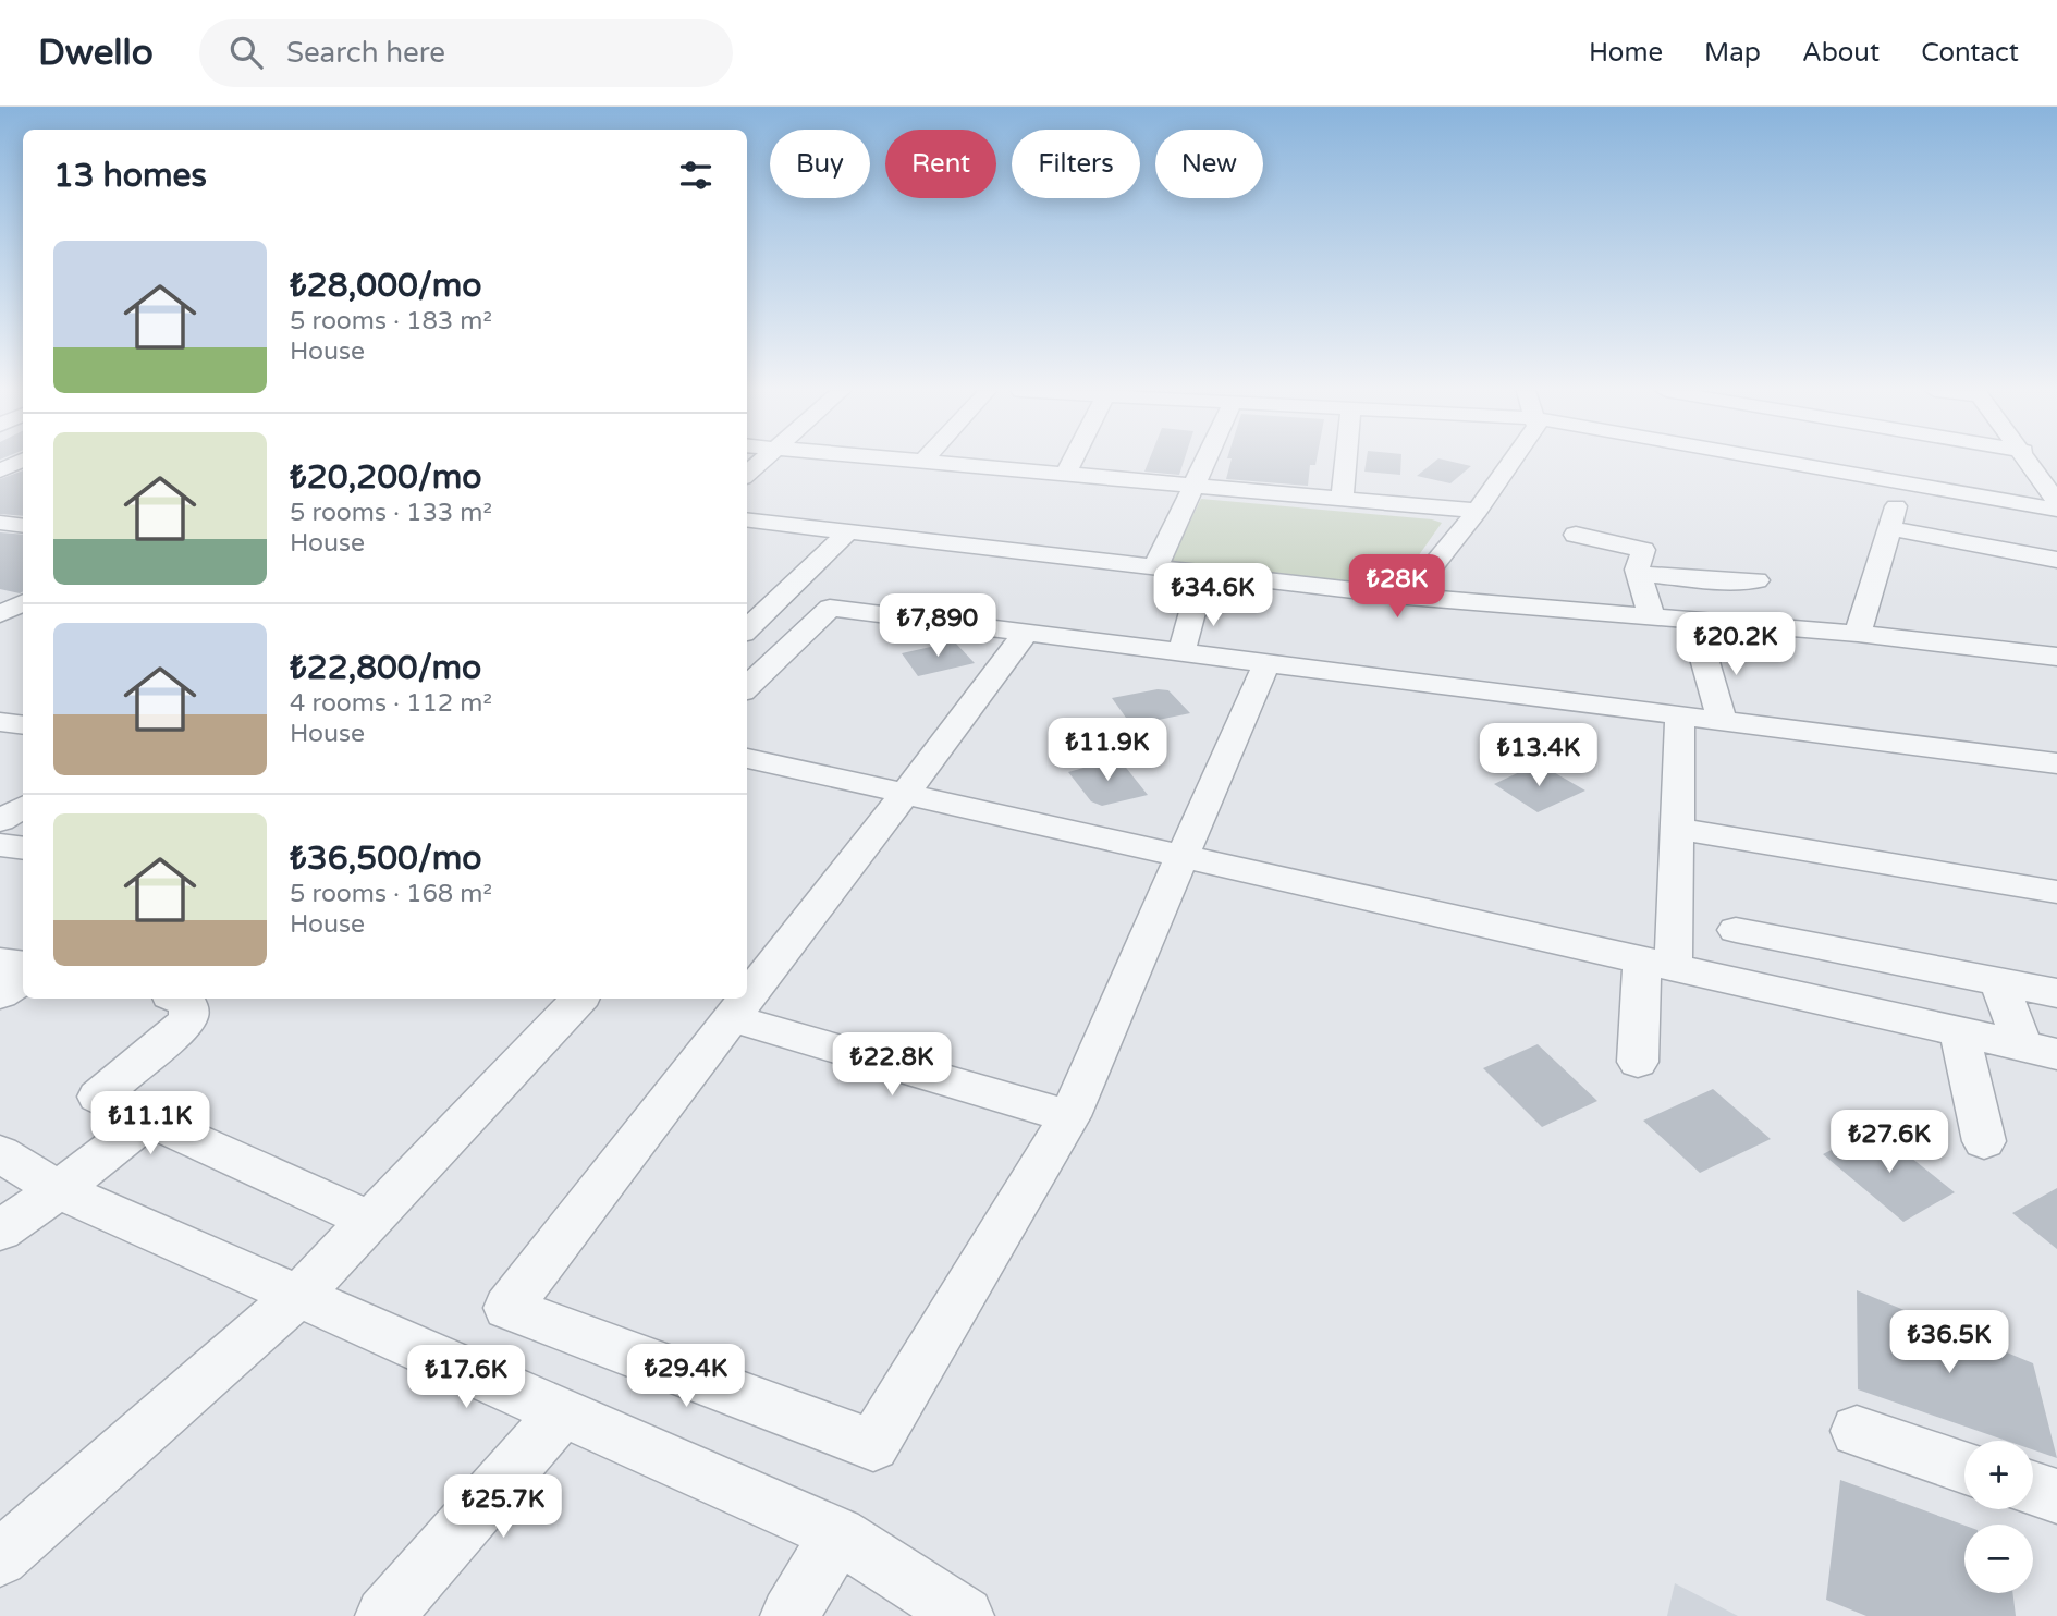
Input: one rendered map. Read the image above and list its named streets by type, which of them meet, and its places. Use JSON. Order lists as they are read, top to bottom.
{
  "page": {
    "header": "Dwello",
    "search": "Search here",
    "nav": [
      "Home",
      "Map",
      "About",
      "Contact"
    ],
    "chip": [
      "Buy",
      "Rent",
      "Filters",
      "New"
    ],
    "heading": "13 homes",
    "list": [
      {
        "name": "₺28,000/mo",
        "note": "5 rooms · 183 m² · House"
      },
      {
        "name": "₺20,200/mo",
        "note": "5 rooms · 133 m² · House"
      },
      {
        "name": "₺22,800/mo",
        "note": "4 rooms · 112 m² · House"
      },
      {
        "name": "₺36,500/mo",
        "note": "5 rooms · 168 m² · House"
      }
    ],
    "price": [
      "₺28K",
      "₺34.6K",
      "₺7,890",
      "₺20.2K",
      "₺11.9K",
      "₺13.4K",
      "₺22.8K",
      "₺11.1K",
      "₺27.6K",
      "₺36.5K",
      "₺29.4K",
      "₺17.6K",
      "₺25.7K"
    ],
    "map_buttons": ["+", "−"]
  }
}
